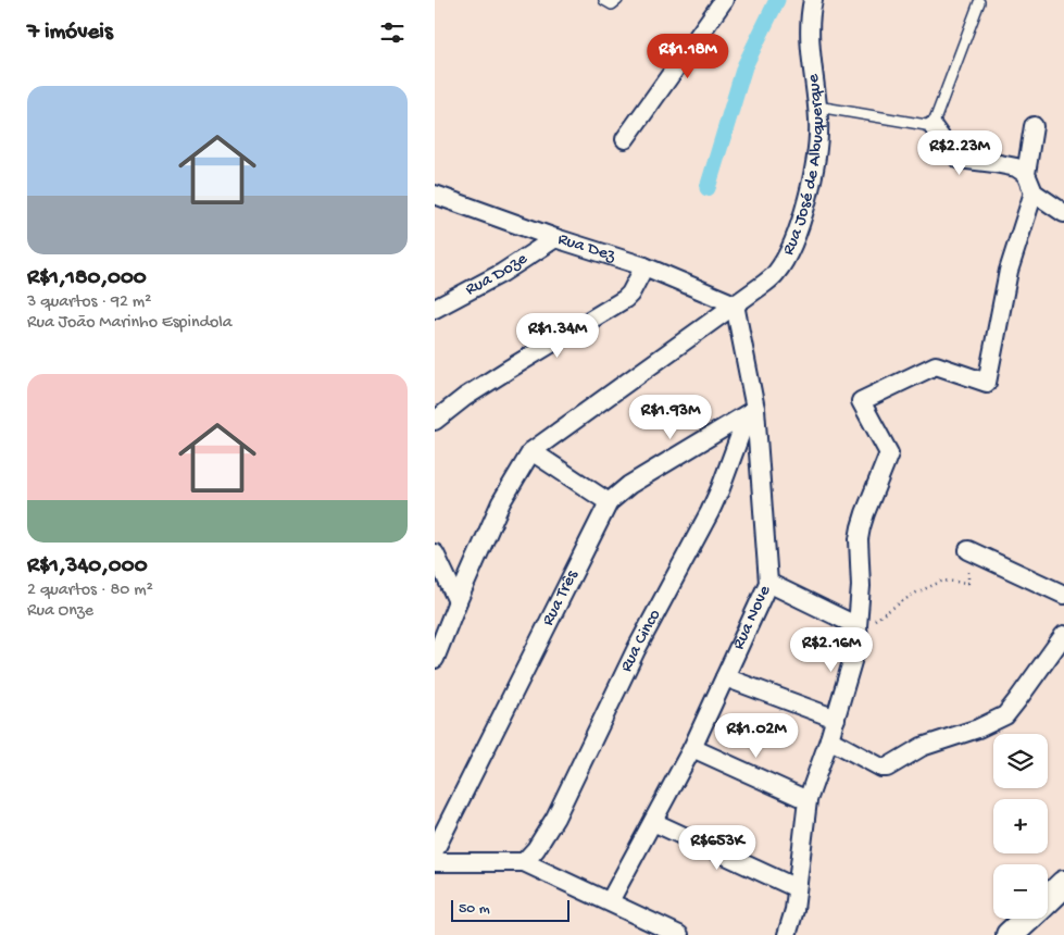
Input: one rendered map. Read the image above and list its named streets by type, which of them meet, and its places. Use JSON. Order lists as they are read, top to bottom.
{
  "streets": {
    "street": [
      "Rua José de Albuquerque",
      "Rua Dez",
      "Rua Doze",
      "Rua Três",
      "Rua Nove",
      "Rua Cinco"
    ]
  },
  "crossings": [
    ["Rua José de Albuquerque", "Rua Dez"],
    ["Rua José de Albuquerque", "Rua Nove"],
    ["Rua Dez", "Rua Doze"],
    ["Rua Dez", "Rua Nove"],
    ["Rua Três", "Rua Nove"],
    ["Rua Três", "Rua Cinco"],
    ["Rua Nove", "Rua Cinco"]
  ],
  "scale_bar": "50 m",
  "page": {
    "heading": "7 imóveis",
    "price": [
      "R$1.18M",
      "R$2.23M",
      "R$1.34M",
      "R$1.93M",
      "R$2.16M",
      "R$1.02M",
      "R$653K"
    ],
    "list": [
      {
        "name": "R$1,180,000",
        "note": "3 quartos · 92 m² · Rua João Marinho Espindola"
      },
      {
        "name": "R$1,340,000",
        "note": "2 quartos · 80 m² · Rua Onze"
      }
    ],
    "map_buttons": ["+", "−"],
    "scale": "50 m"
  }
}
